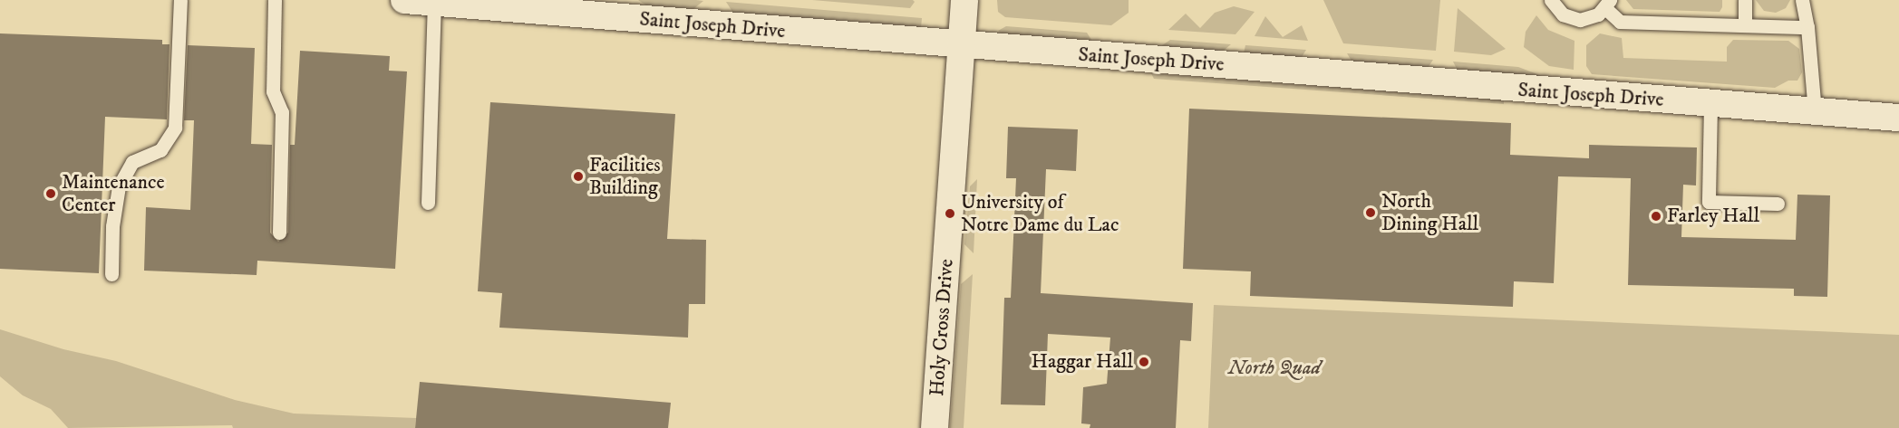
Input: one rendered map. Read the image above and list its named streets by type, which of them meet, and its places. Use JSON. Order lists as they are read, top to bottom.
{
  "streets": {
    "street": ["Saint Joseph Drive", "Holy Cross Drive"]
  },
  "crossings": [
    ["Saint Joseph Drive", "Holy Cross Drive"]
  ],
  "parks": ["North Quad"],
  "places": [
    "Facilities Building",
    "Maintenance Center",
    "North Dining Hall",
    "University of Notre Dame du Lac",
    "Farley Hall",
    "Haggar Hall"
  ]
}
